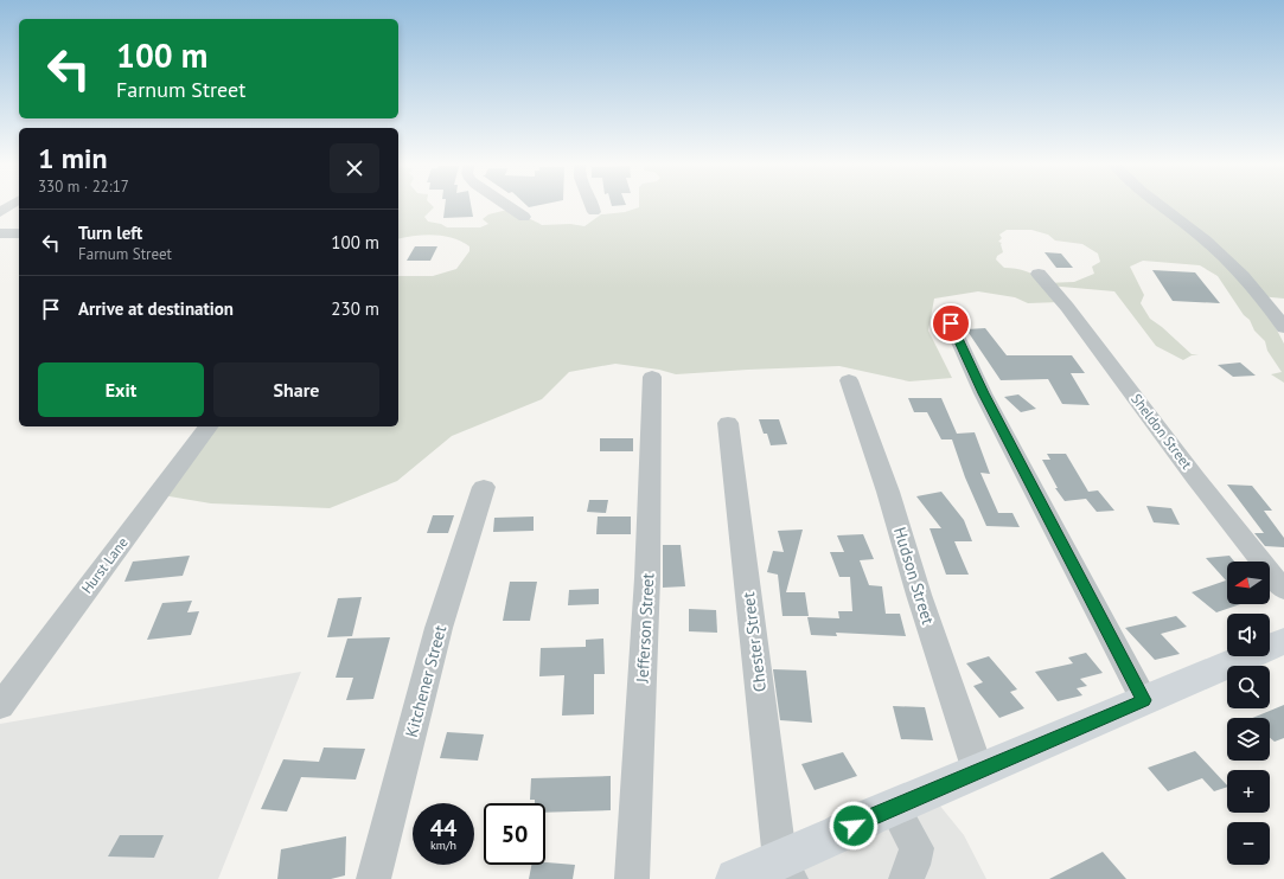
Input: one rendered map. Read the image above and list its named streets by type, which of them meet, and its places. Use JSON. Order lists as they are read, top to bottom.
{
  "streets": {
    "street": [
      "Sheldon Street",
      "Hurst Lane",
      "Hudson Street",
      "Jefferson Street",
      "Chester Street",
      "Kitchener Street"
    ]
  },
  "north": "left",
  "page": {
    "turn": ["100 m", "Farnum Street"],
    "heading": ["1 min", "330 m · 22:17"],
    "list": [
      {
        "name": "Turn left",
        "note": "Farnum Street",
        "value": "100 m"
      },
      {
        "name": "Arrive at destination",
        "value": "230 m"
      }
    ],
    "buttons": ["Exit", "Share"],
    "map_buttons": ["+", "−"],
    "speed": "44 km/h",
    "limit": "50"
  }
}
